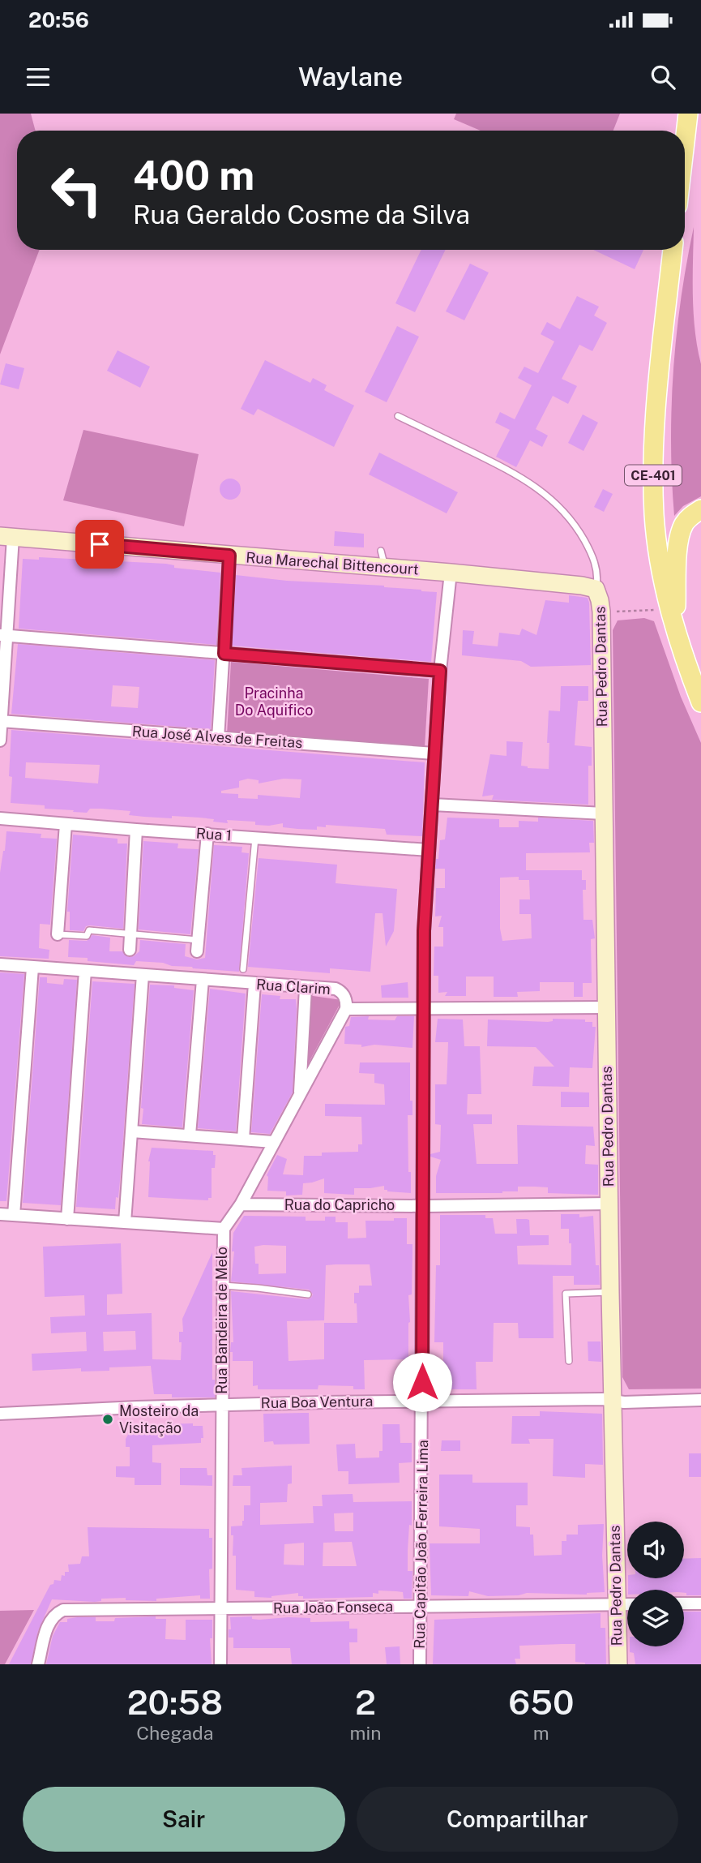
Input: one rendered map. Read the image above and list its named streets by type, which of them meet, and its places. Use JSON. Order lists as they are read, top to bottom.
{
  "streets": {
    "main road": ["CE-401", "Rua Marechal Bittencourt", "Rua Pedro Dantas"],
    "street": [
      "Rua José Alves de Freitas",
      "Rua 1",
      "Rua Clarim",
      "Rua do Capricho",
      "Rua Bandeira de Melo",
      "Rua Boa Ventura",
      "Rua Capitão João Ferreira Lima",
      "Rua João Fonseca"
    ]
  },
  "crossings": [
    ["Rua Marechal Bittencourt", "Rua Pedro Dantas"],
    ["Rua Marechal Bittencourt", "Rua Capitão João Ferreira Lima"],
    ["Rua Pedro Dantas", "Rua Clarim"],
    ["Rua Pedro Dantas", "Rua do Capricho"],
    ["Rua Pedro Dantas", "Rua Boa Ventura"],
    ["Rua Pedro Dantas", "Rua João Fonseca"],
    ["Rua José Alves de Freitas", "Rua Capitão João Ferreira Lima"],
    ["Rua 1", "Rua Capitão João Ferreira Lima"],
    ["Rua Clarim", "Rua Bandeira de Melo"],
    ["Rua Clarim", "Rua Capitão João Ferreira Lima"],
    ["Rua do Capricho", "Rua Bandeira de Melo"],
    ["Rua do Capricho", "Rua Capitão João Ferreira Lima"],
    ["Rua Bandeira de Melo", "Rua Boa Ventura"],
    ["Rua Bandeira de Melo", "Rua João Fonseca"],
    ["Rua Boa Ventura", "Rua Capitão João Ferreira Lima"],
    ["Rua Capitão João Ferreira Lima", "Rua João Fonseca"]
  ],
  "parks": ["Pracinha Do Aquifico"],
  "places": ["Mosteiro da Visitação"],
  "page": {
    "status": "20:56",
    "header": "Waylane",
    "turn": ["400 m", "Rua Geraldo Cosme da Silva"],
    "eta": [
      "20:58",
      "Chegada",
      "2",
      "min",
      "650",
      "m"
    ],
    "buttons": ["Sair", "Compartilhar"]
  }
}
